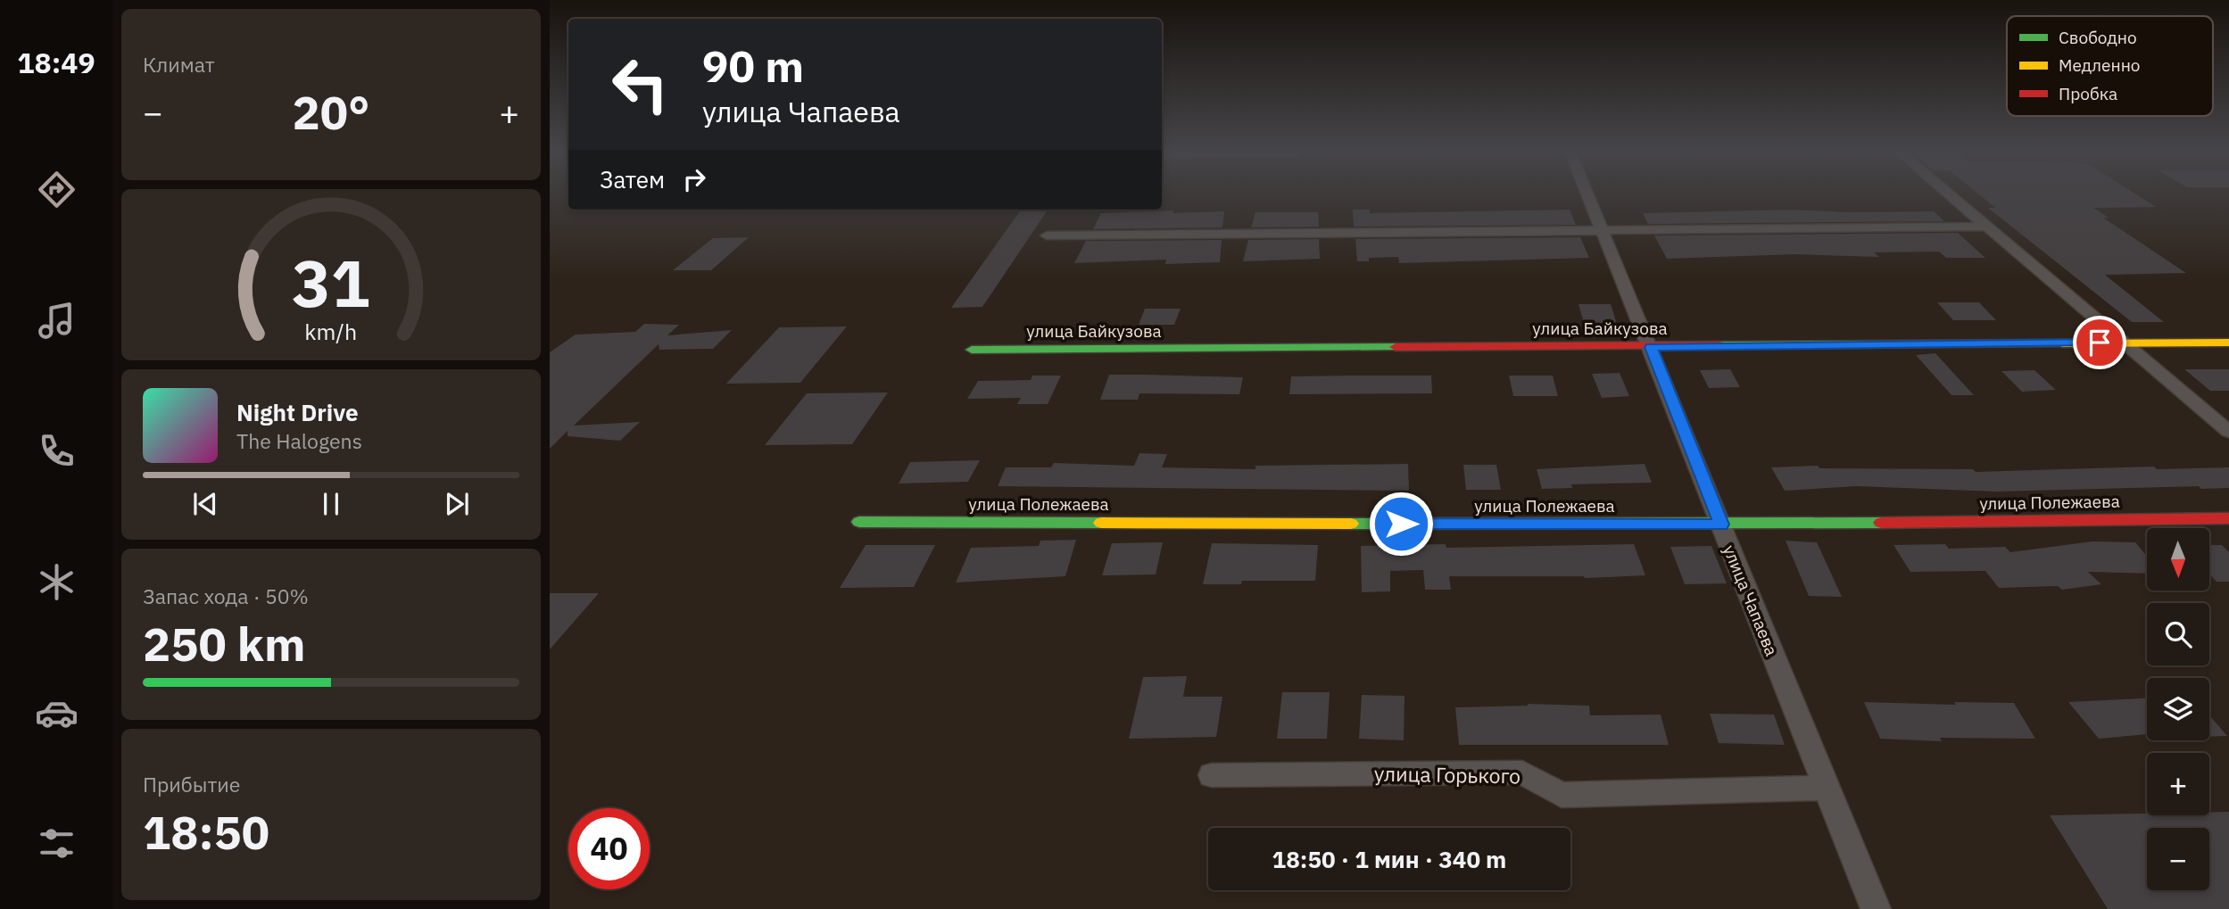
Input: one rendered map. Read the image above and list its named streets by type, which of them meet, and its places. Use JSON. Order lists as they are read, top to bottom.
{
  "streets": {
    "street": [
      "улица Байкузова",
      "улица Полежаева",
      "улица Чапаева",
      "улица Горького"
    ]
  },
  "crossings": [
    ["улица Байкузова", "улица Чапаева"],
    ["улица Полежаева", "улица Чапаева"],
    ["улица Чапаева", "улица Горького"]
  ],
  "legend": ["Свободно", "Медленно", "Пробка"],
  "north": "bottom",
  "page": {
    "tabs": "18:49",
    "tile": [
      "Климат",
      ["Запас хода · 50%", "250 km"],
      ["Прибытие", "18:50"]
    ],
    "turn": ["90 m", "улица Чапаева"],
    "heat": ["−", "20°", "+"],
    "then": "Затем",
    "song": ["Night Drive", "The Halogens"],
    "map_buttons": ["+", "−"],
    "limit": "40",
    "trip": "18:50 · 1 мин · 340 m",
    "gauge": ["31", "km/h"]
  }
}
